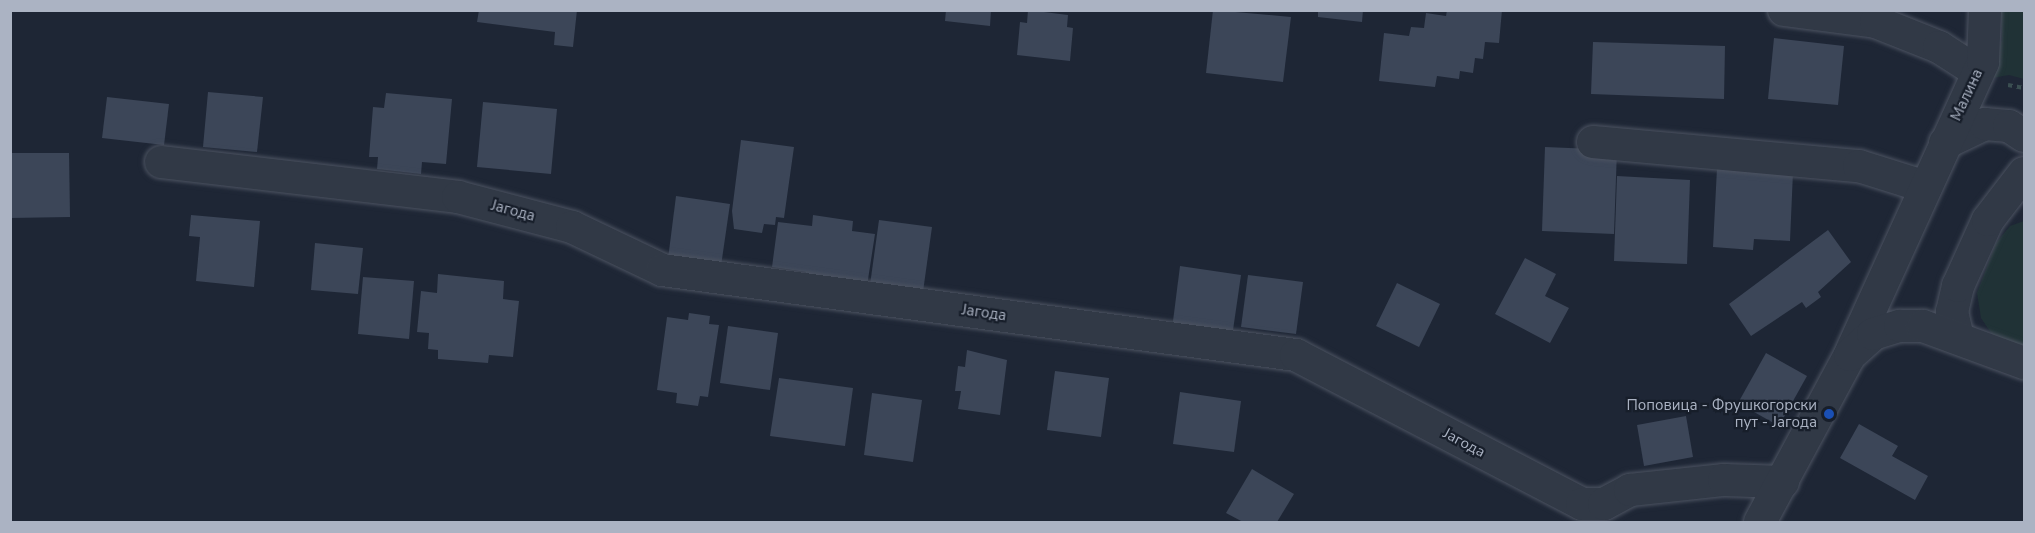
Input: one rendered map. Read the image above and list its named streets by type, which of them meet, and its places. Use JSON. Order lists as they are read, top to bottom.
{
  "streets": {
    "street": ["Малина", "Јагода"]
  },
  "crossings": [
    ["Малина", "Јагода"]
  ],
  "places": ["Поповица - Фрушкогорски пут - Јагода"]
}
